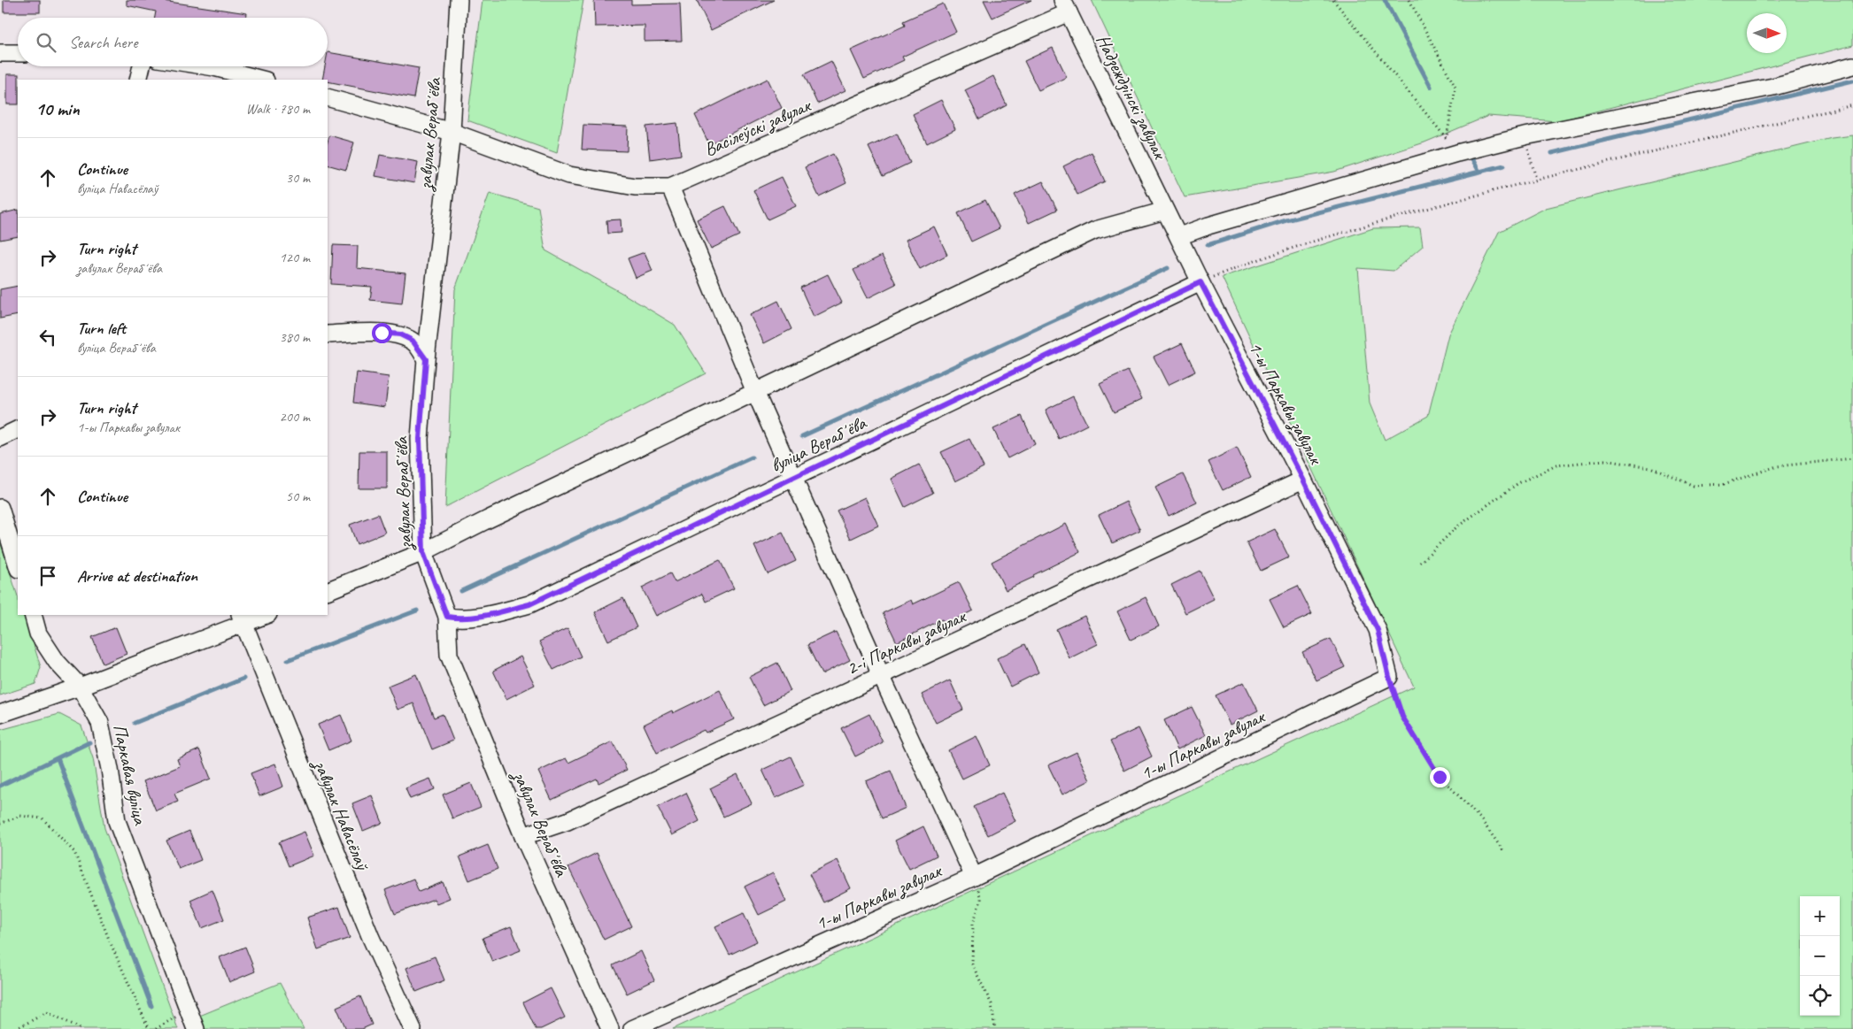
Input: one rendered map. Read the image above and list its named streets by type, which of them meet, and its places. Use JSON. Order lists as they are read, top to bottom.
{
  "streets": {
    "street": [
      "Надзеждзінскі завулак",
      "Васілеўскі завулак",
      "завулак Верабʼёва",
      "1-ы Паркавы завулак",
      "вуліца Верабʼёва",
      "2-і Паркавы завулак",
      "Паркавая вуліца",
      "завулак Навасёлаў"
    ]
  },
  "crossings": [
    ["Надзеждзінскі завулак", "Васілеўскі завулак"],
    ["Надзеждзінскі завулак", "1-ы Паркавы завулак"],
    ["Васілеўскі завулак", "завулак Верабʼёва"],
    ["завулак Верабʼёва", "вуліца Верабʼёва"],
    ["завулак Верабʼёва", "2-і Паркавы завулак"],
    ["1-ы Паркавы завулак", "вуліца Верабʼёва"],
    ["1-ы Паркавы завулак", "2-і Паркавы завулак"]
  ],
  "north": "right",
  "page": {
    "search": "Search here",
    "heading": ["10 min", "Walk · 780 m"],
    "list": [
      ["Continue", "вуліца Навасёлаў", "30 m"],
      ["Turn right", "завулак Верабʼёва", "120 m"],
      ["Turn left", "вуліца Верабʼёва", "380 m"],
      ["Turn right", "1-ы Паркавы завулак", "200 m"],
      ["Continue", "50 m"],
      "Arrive at destination"
    ],
    "map_buttons": ["+", "−"]
  }
}
